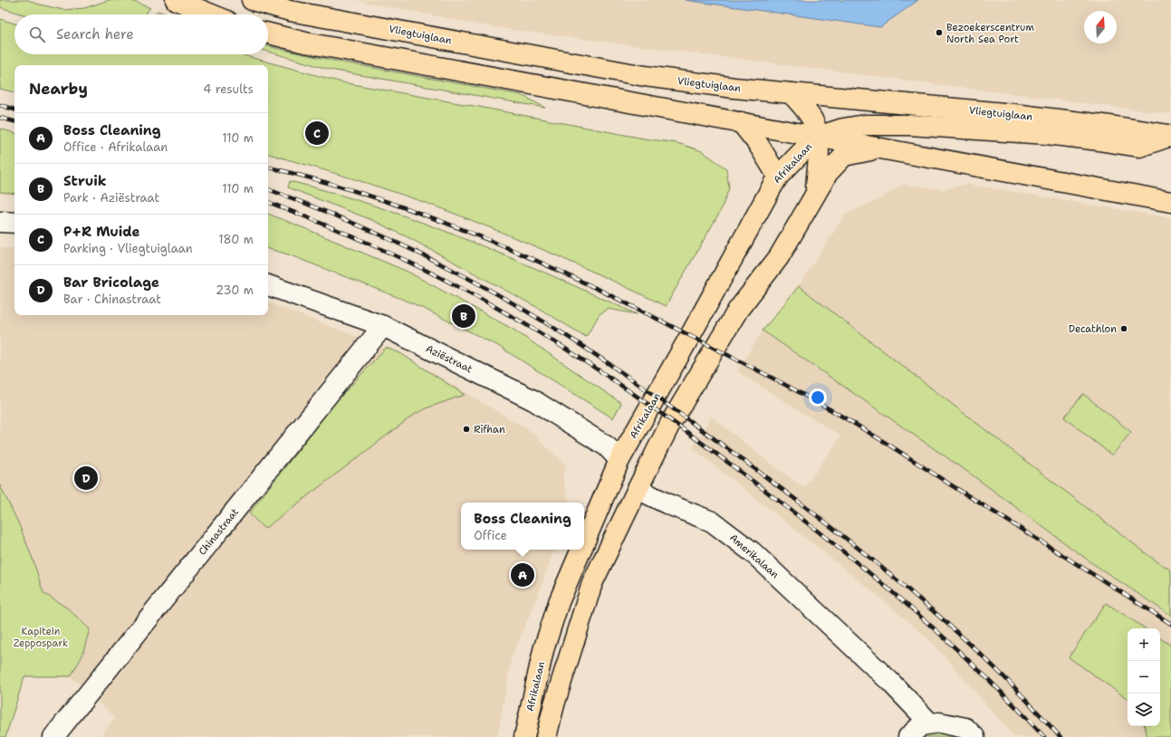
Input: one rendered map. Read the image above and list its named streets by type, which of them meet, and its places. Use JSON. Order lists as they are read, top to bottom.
{
  "streets": {
    "main road": ["Vliegtuiglaan", "Afrikalaan"],
    "street": ["Aziëstraat", "Chinastraat", "Amerikalaan"]
  },
  "crossings": [
    ["Afrikalaan", "Aziëstraat"],
    ["Afrikalaan", "Amerikalaan"],
    ["Aziëstraat", "Chinastraat"]
  ],
  "parks": ["Kapitein Zeppospark"],
  "places": ["Bezoekerscentrum North Sea Port", "Decathlon", "Rifhan"],
  "north": "top",
  "page": {
    "search": "Search here",
    "heading": ["Nearby", "4 results"],
    "list": [
      {
        "mark": "A",
        "name": "Boss Cleaning",
        "note": "Office · Afrikalaan",
        "value": "110 m"
      },
      {
        "mark": "B",
        "name": "Struik",
        "note": "Park · Aziëstraat",
        "value": "110 m"
      },
      {
        "mark": "C",
        "name": "P+R Muide",
        "note": "Parking · Vliegtuiglaan",
        "value": "180 m"
      },
      {
        "mark": "D",
        "name": "Bar Bricolage",
        "note": "Bar · Chinastraat",
        "value": "230 m"
      }
    ],
    "pins": [
      "C",
      "B",
      "D",
      "A"
    ],
    "popup": ["Boss Cleaning", "Office"],
    "map_buttons": ["+", "−"]
  }
}
